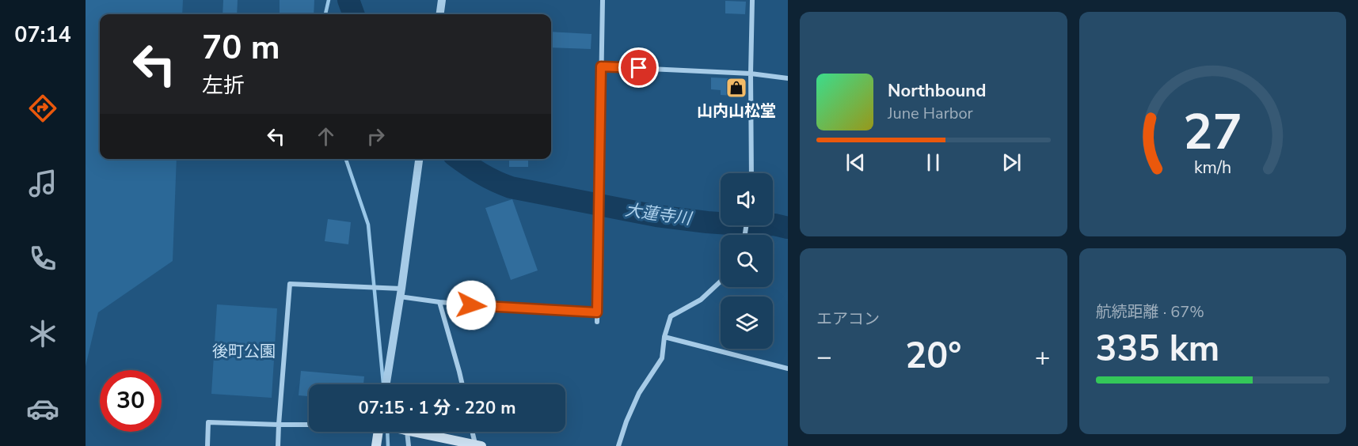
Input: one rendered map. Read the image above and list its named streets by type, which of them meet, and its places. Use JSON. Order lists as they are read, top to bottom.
{
  "water": ["大蓮寺川"],
  "parks": ["後町公園"],
  "places": {
    "shop": ["山内山松堂"]
  },
  "page": {
    "tabs": "07:14",
    "turn": ["70 m", "左折"],
    "song": ["Northbound", "June Harbor"],
    "tile": [
      "エアコン",
      ["航続距離 · 67%", "335 km"]
    ],
    "heat": ["−", "20°", "+"],
    "limit": "30",
    "trip": "07:15 · 1 分 · 220 m",
    "gauge": ["27", "km/h"]
  }
}
